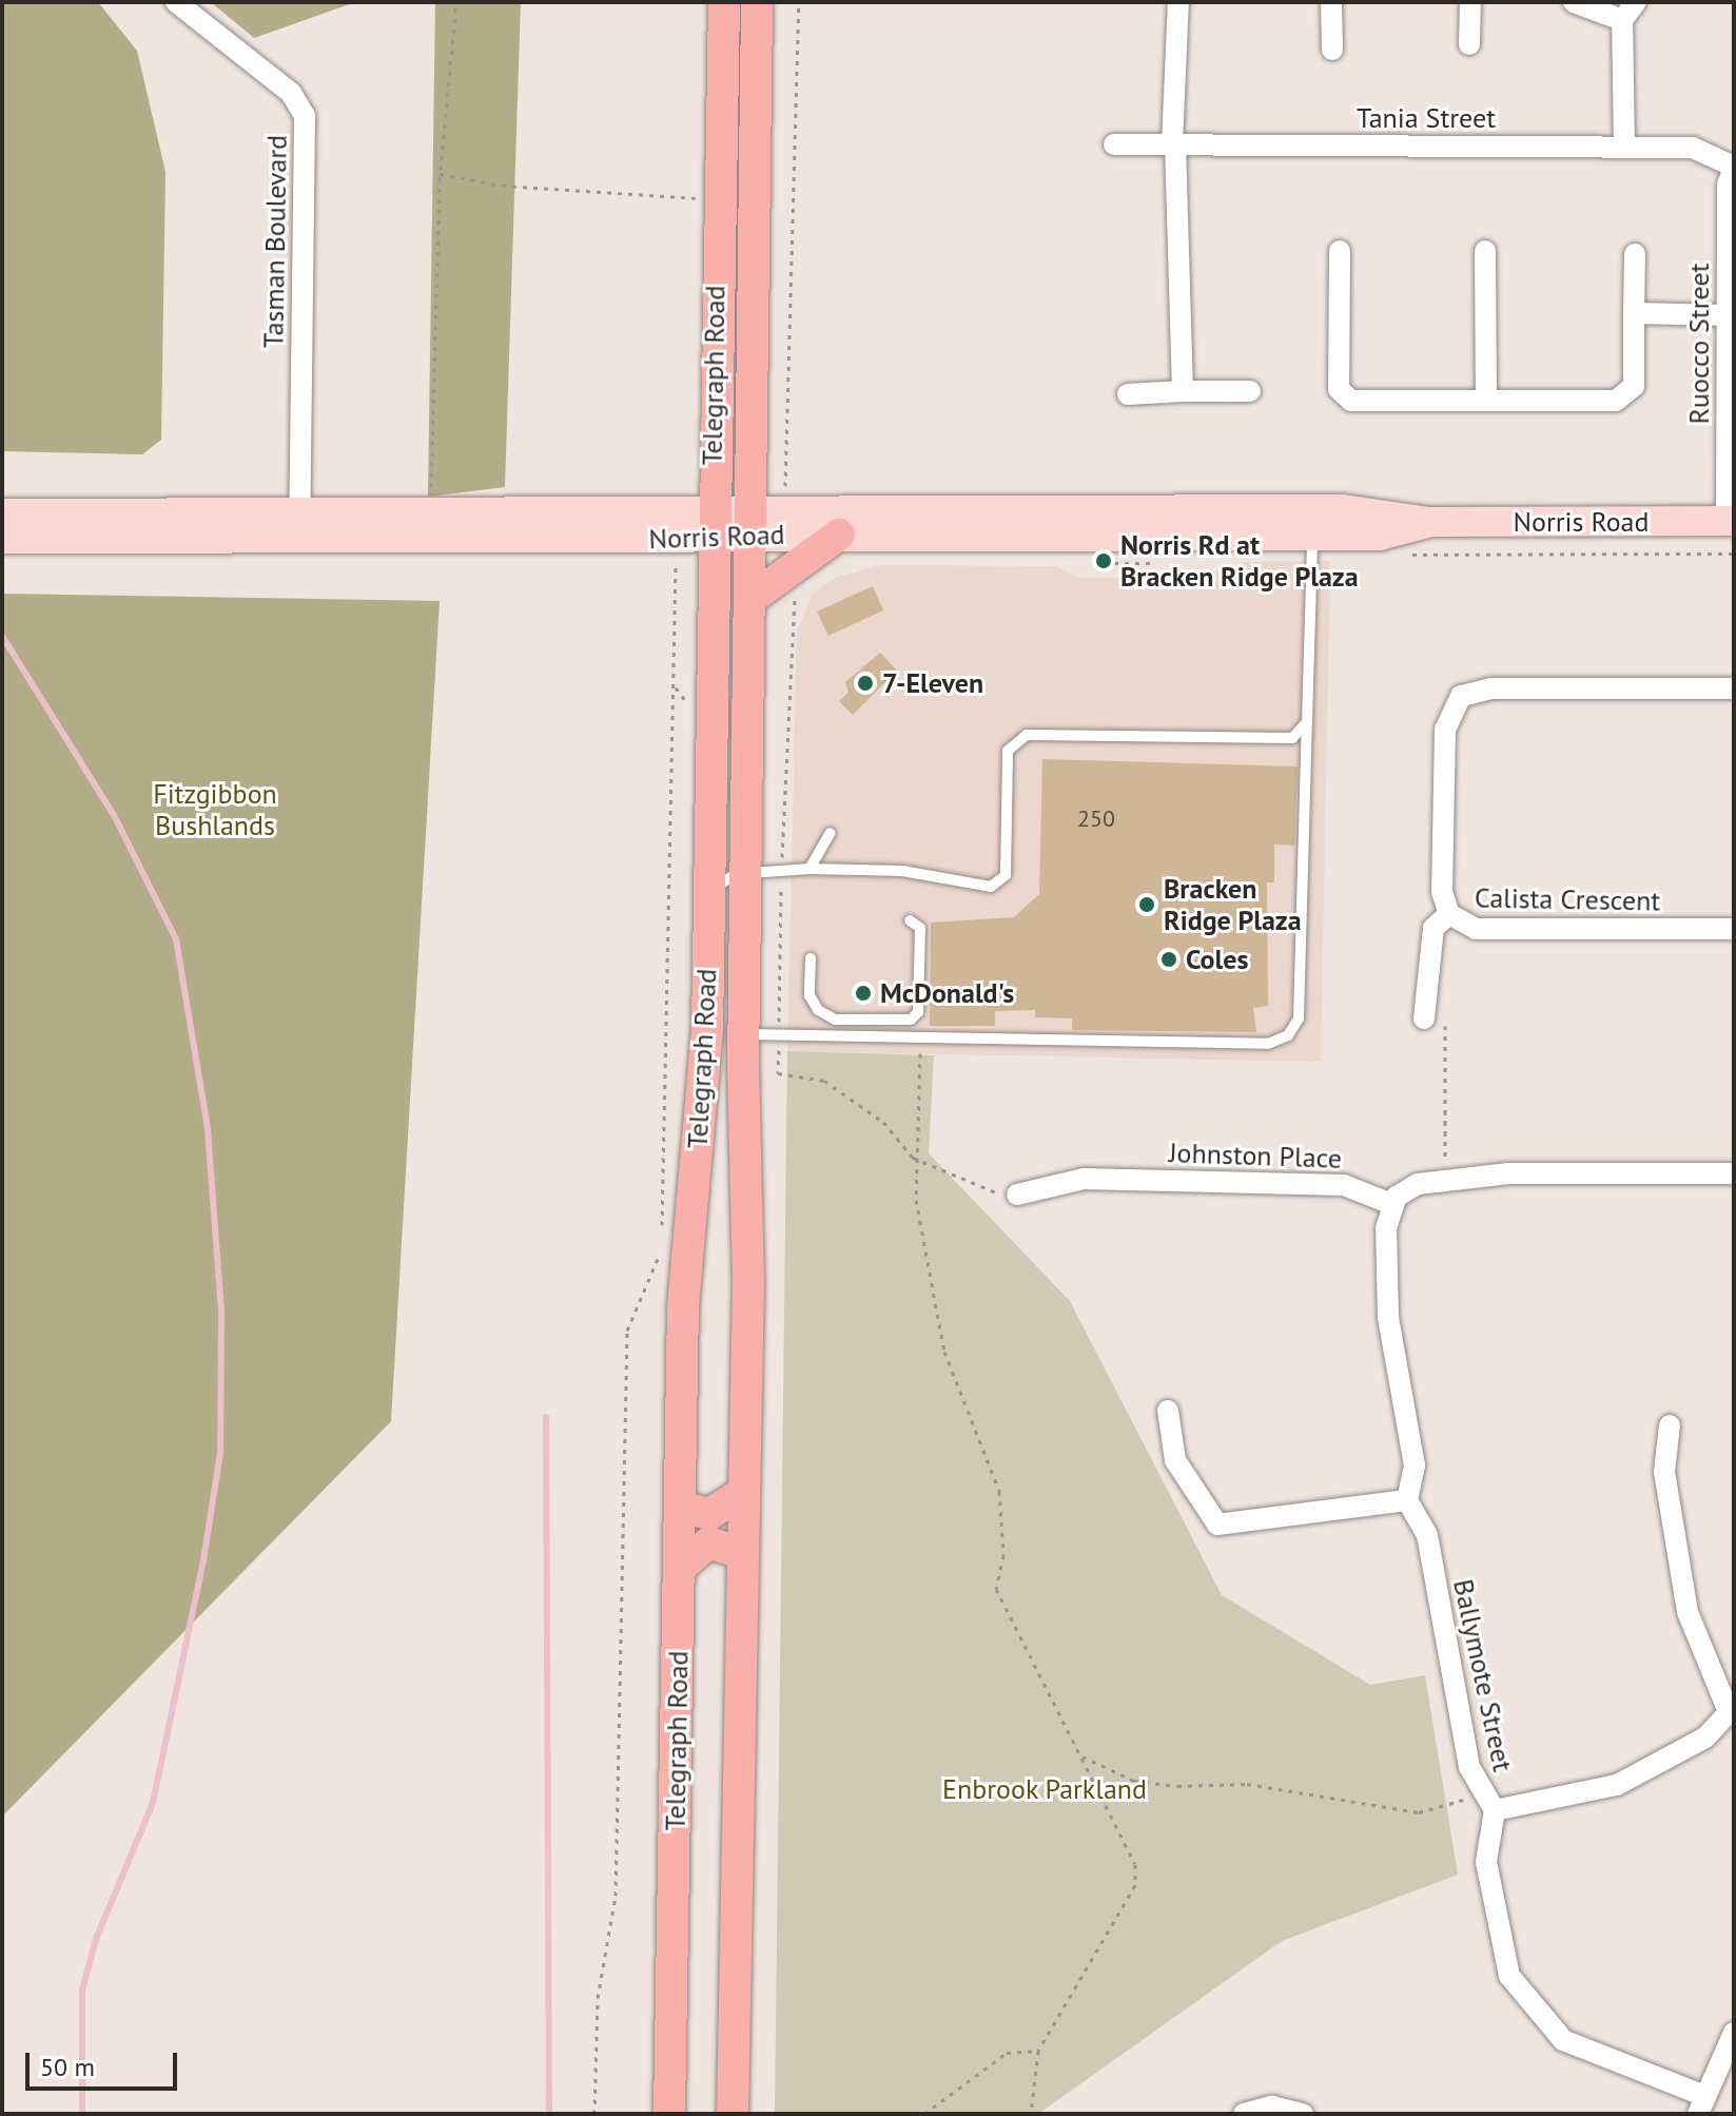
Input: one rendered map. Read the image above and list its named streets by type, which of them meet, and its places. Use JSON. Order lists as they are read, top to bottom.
{
  "streets": {
    "main road": ["Telegraph Road", "Norris Road"],
    "street": [
      "Tania Street",
      "Tasman Boulevard",
      "Ruocco Street",
      "Calista Crescent",
      "Johnston Place",
      "Ballymote Street"
    ]
  },
  "crossings": [
    ["Tania Street", "Ruocco Street"],
    ["Tasman Boulevard", "Norris Road"],
    ["Ruocco Street", "Norris Road"],
    ["Telegraph Road", "Norris Road"]
  ],
  "parks": ["Fitzgibbon Bushlands", "Enbrook Parkland"],
  "places": [
    "Norris Rd at Bracken Ridge Plaza",
    "7-Eleven",
    "Bracken Ridge Plaza",
    "Coles",
    "McDonald's"
  ],
  "house_numbers": ["250"],
  "scale_bar": "50 m"
}
